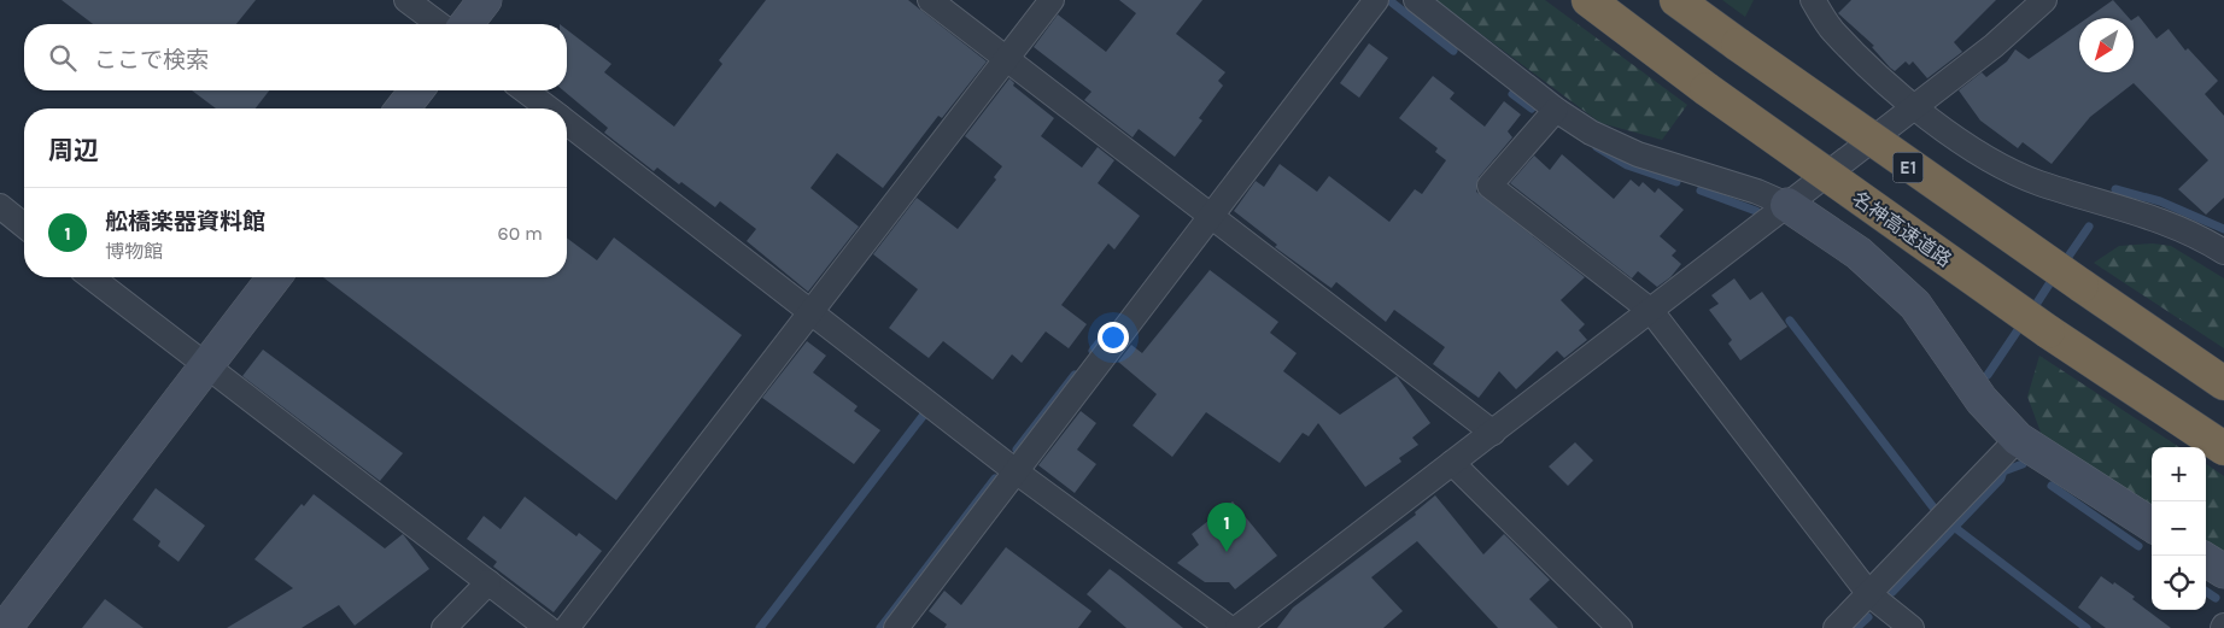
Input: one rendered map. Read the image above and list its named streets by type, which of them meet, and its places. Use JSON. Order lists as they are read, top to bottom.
{
  "streets": {
    "highway": ["E1", "名神高速道路"]
  },
  "north": "bottom left",
  "page": {
    "search": "ここで検索",
    "heading": "周辺",
    "list": [
      {
        "mark": "1",
        "name": "舩橋楽器資料館",
        "note": "博物館",
        "value": "60 m"
      }
    ],
    "map_buttons": ["+", "−"],
    "pins": "1"
  }
}
